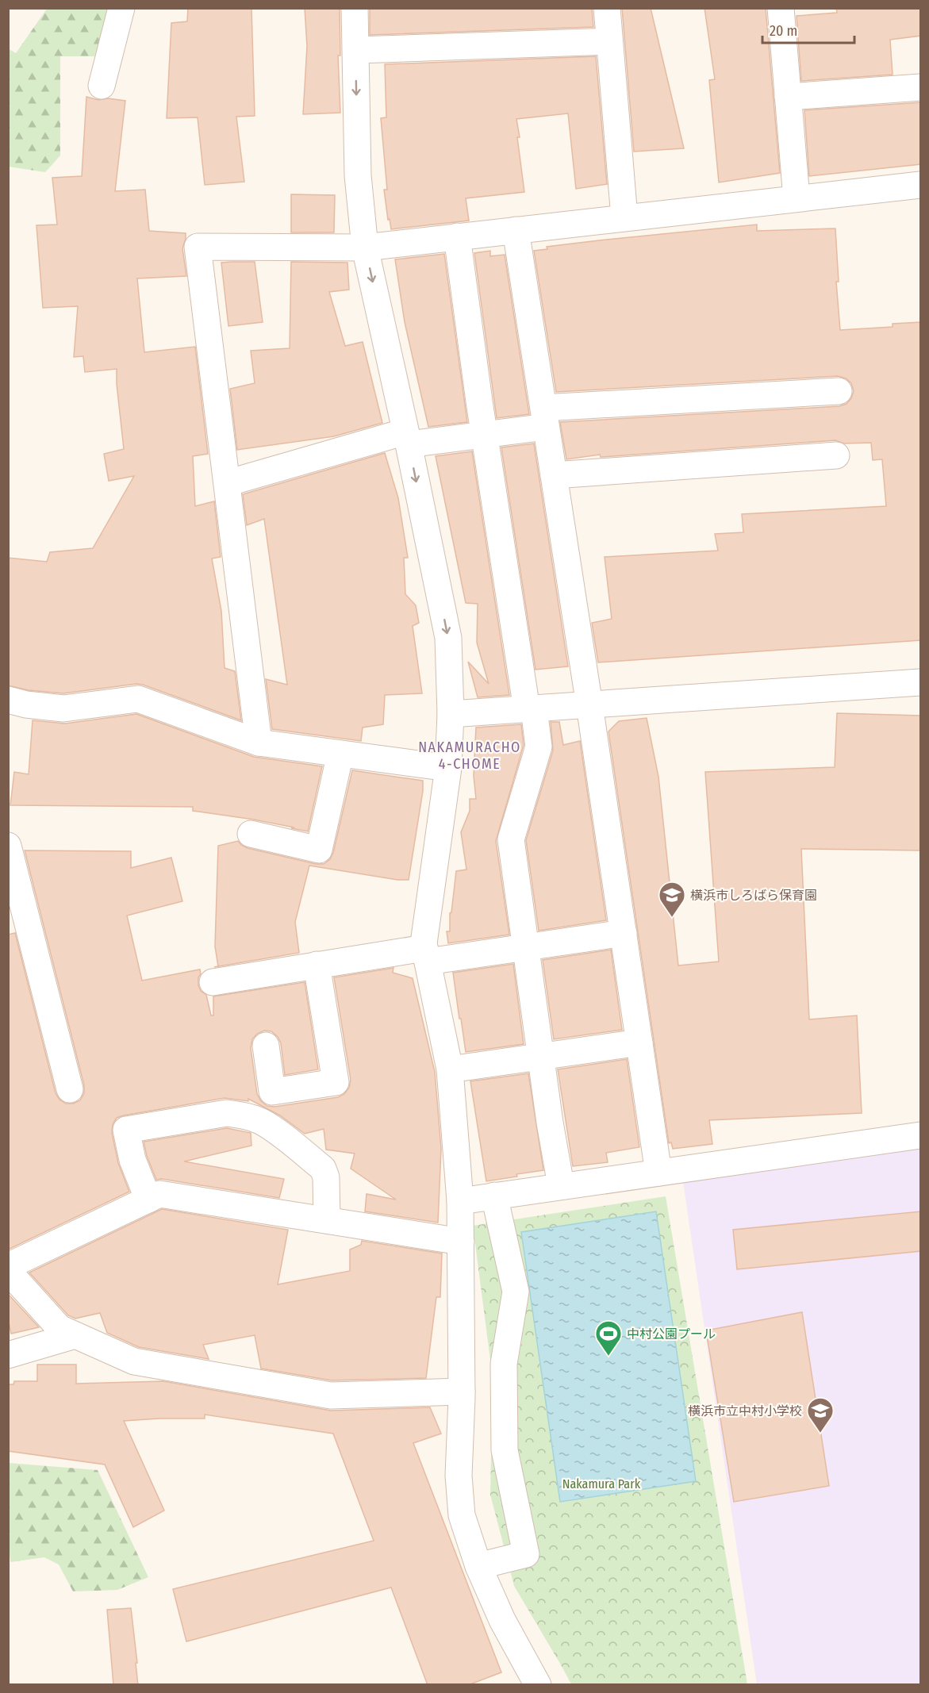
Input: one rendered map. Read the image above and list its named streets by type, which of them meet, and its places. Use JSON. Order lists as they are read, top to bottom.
{
  "districts": ["NAKAMURACHO 4-CHOME"],
  "parks": ["Nakamura Park"],
  "places": {
    "school or university": ["横浜市しろばら保育園", "横浜市立中村小学校"],
    "sports": ["中村公園プール"]
  },
  "scale_bar": "20 m"
}
